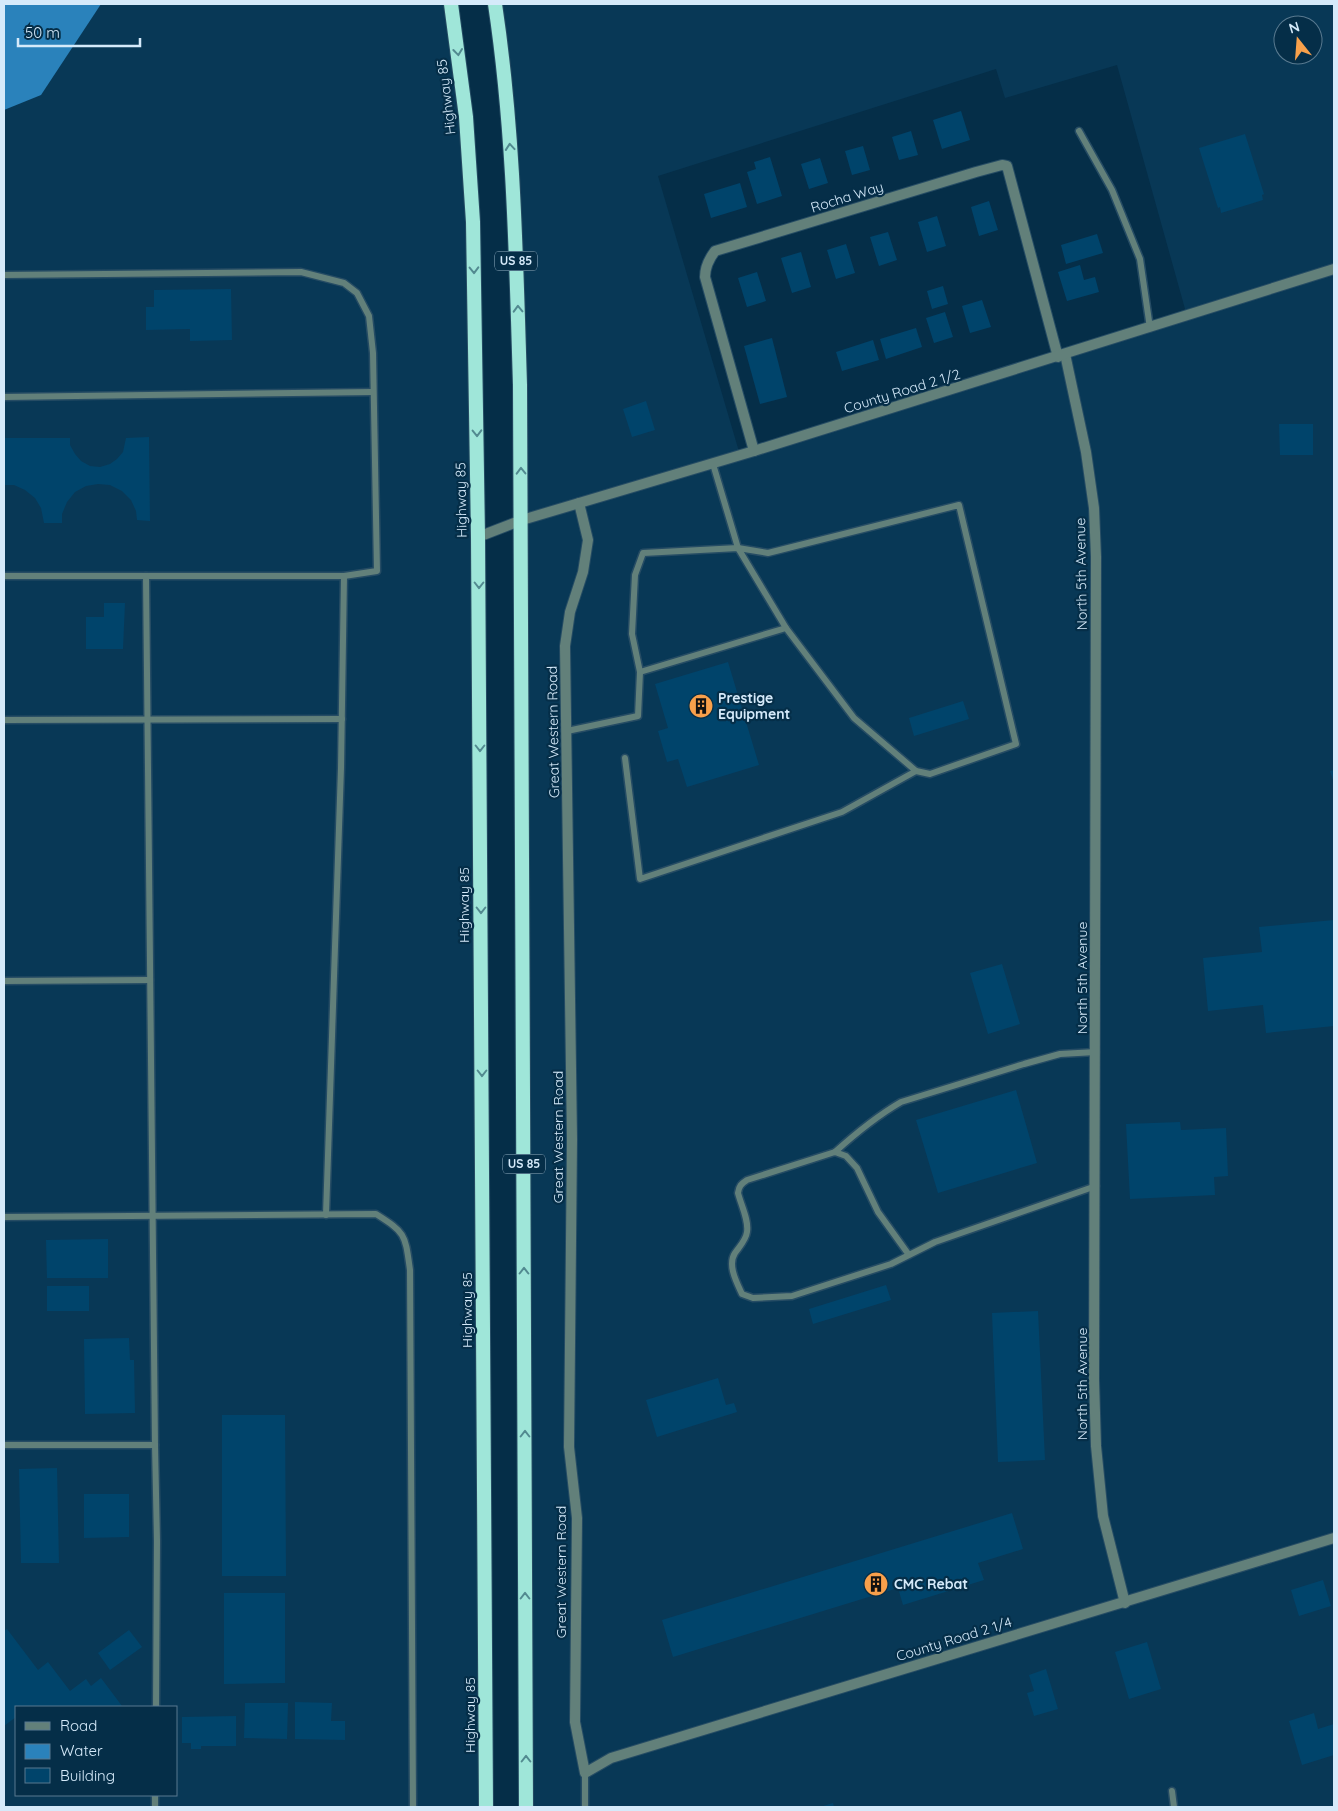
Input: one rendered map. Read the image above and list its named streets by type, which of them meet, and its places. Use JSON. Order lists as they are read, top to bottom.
{
  "streets": {
    "highway": ["Highway 85", "US 85"],
    "street": [
      "Rocha Way",
      "County Road 2 1/2",
      "North 5th Avenue",
      "Great Western Road",
      "County Road 2 1/4"
    ]
  },
  "crossings": [
    ["Highway 85", "County Road 2 1/2"],
    ["Rocha Way", "County Road 2 1/2"],
    ["Rocha Way", "North 5th Avenue"],
    ["US 85", "County Road 2 1/2"],
    ["County Road 2 1/2", "North 5th Avenue"],
    ["County Road 2 1/2", "Great Western Road"],
    ["North 5th Avenue", "County Road 2 1/4"],
    ["Great Western Road", "County Road 2 1/4"]
  ],
  "places": {
    "building": ["Prestige Equipment", "CMC Rebat"]
  },
  "legend": ["Road", "Water", "Building"],
  "scale_bar": "50 m",
  "north": "top"
}
